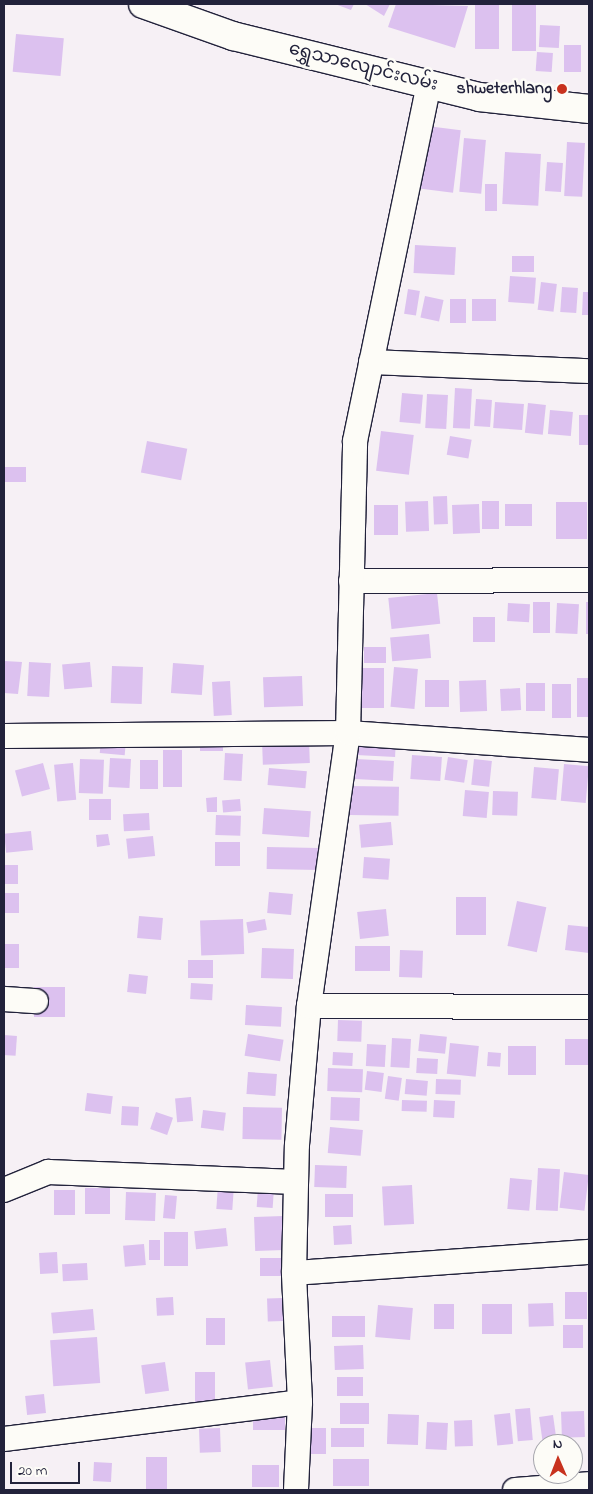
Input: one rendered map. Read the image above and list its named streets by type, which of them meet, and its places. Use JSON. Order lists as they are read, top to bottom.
{
  "streets": {
    "street": ["ရွှေသာလျောင်းလမ်း"]
  },
  "places": ["shweterhlang"],
  "scale_bar": "20 m",
  "north": "top"
}
